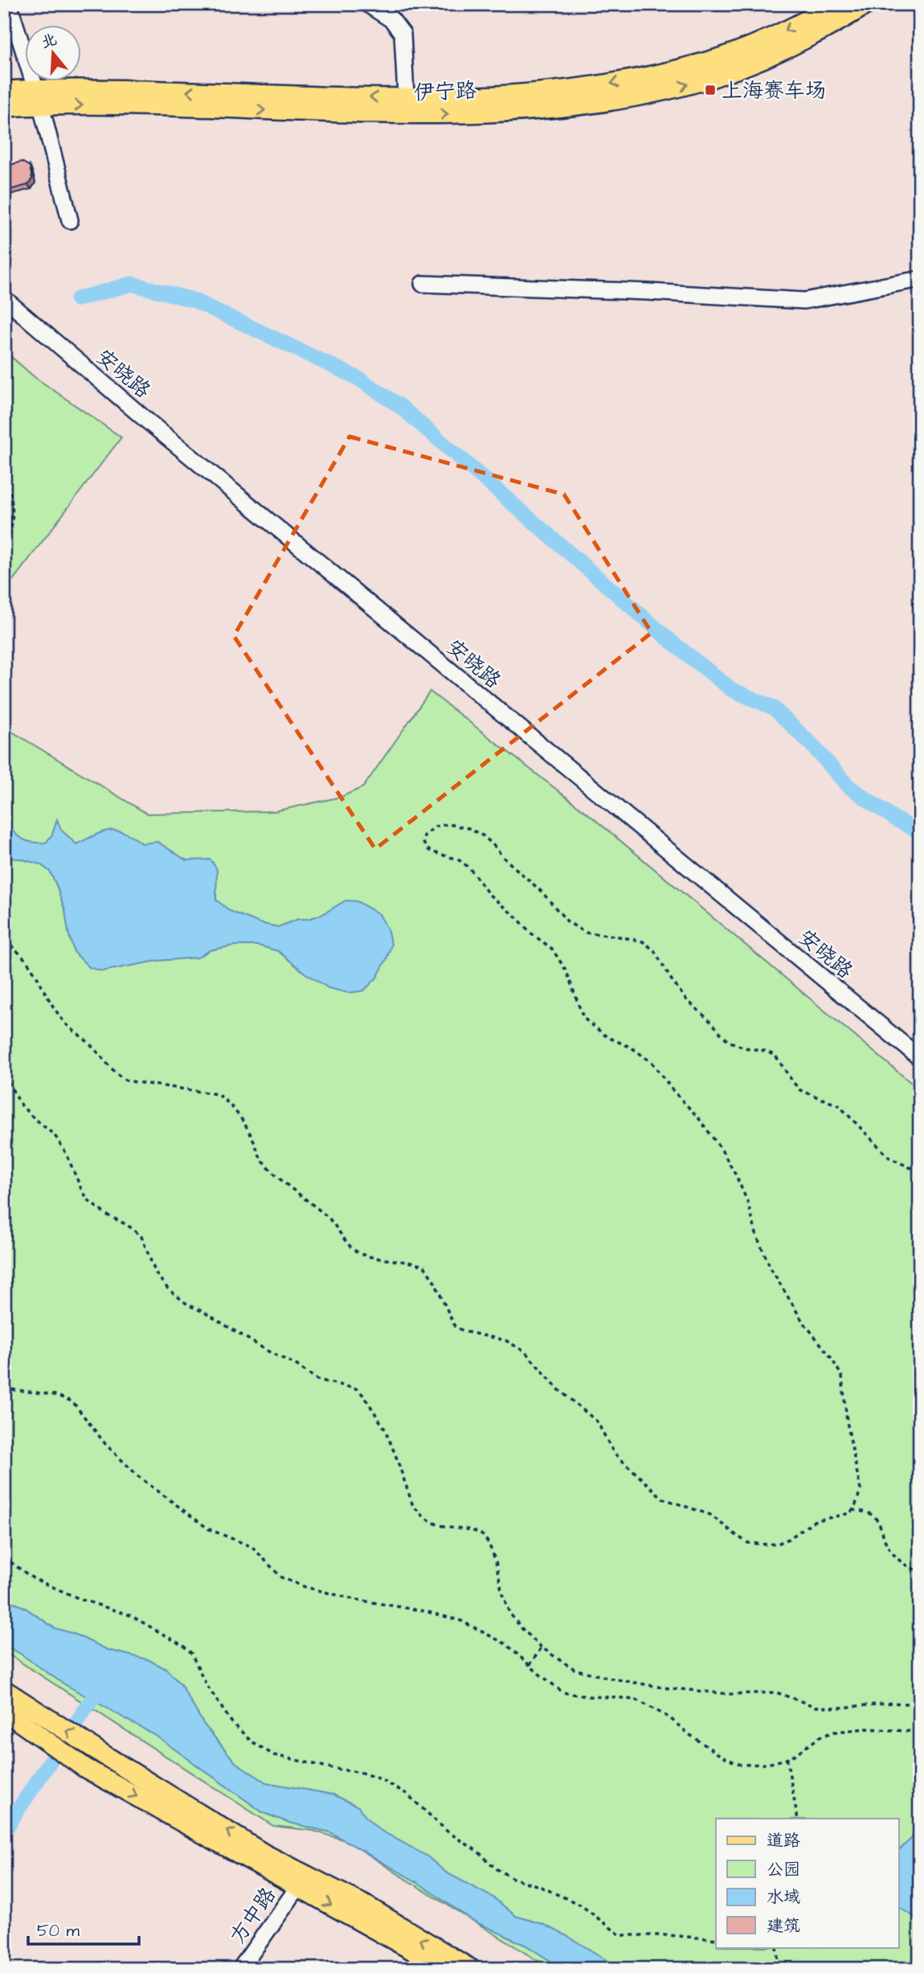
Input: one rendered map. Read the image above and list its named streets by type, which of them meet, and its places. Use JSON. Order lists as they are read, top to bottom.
{
  "streets": {
    "main road": ["伊宁路"],
    "street": ["安晓路", "方中路"]
  },
  "places": {
    "transit": ["上海赛车场"]
  },
  "legend": [
    "道路",
    "公园",
    "水域",
    "建筑"
  ],
  "scale_bar": "50 m",
  "north": "top"
}
